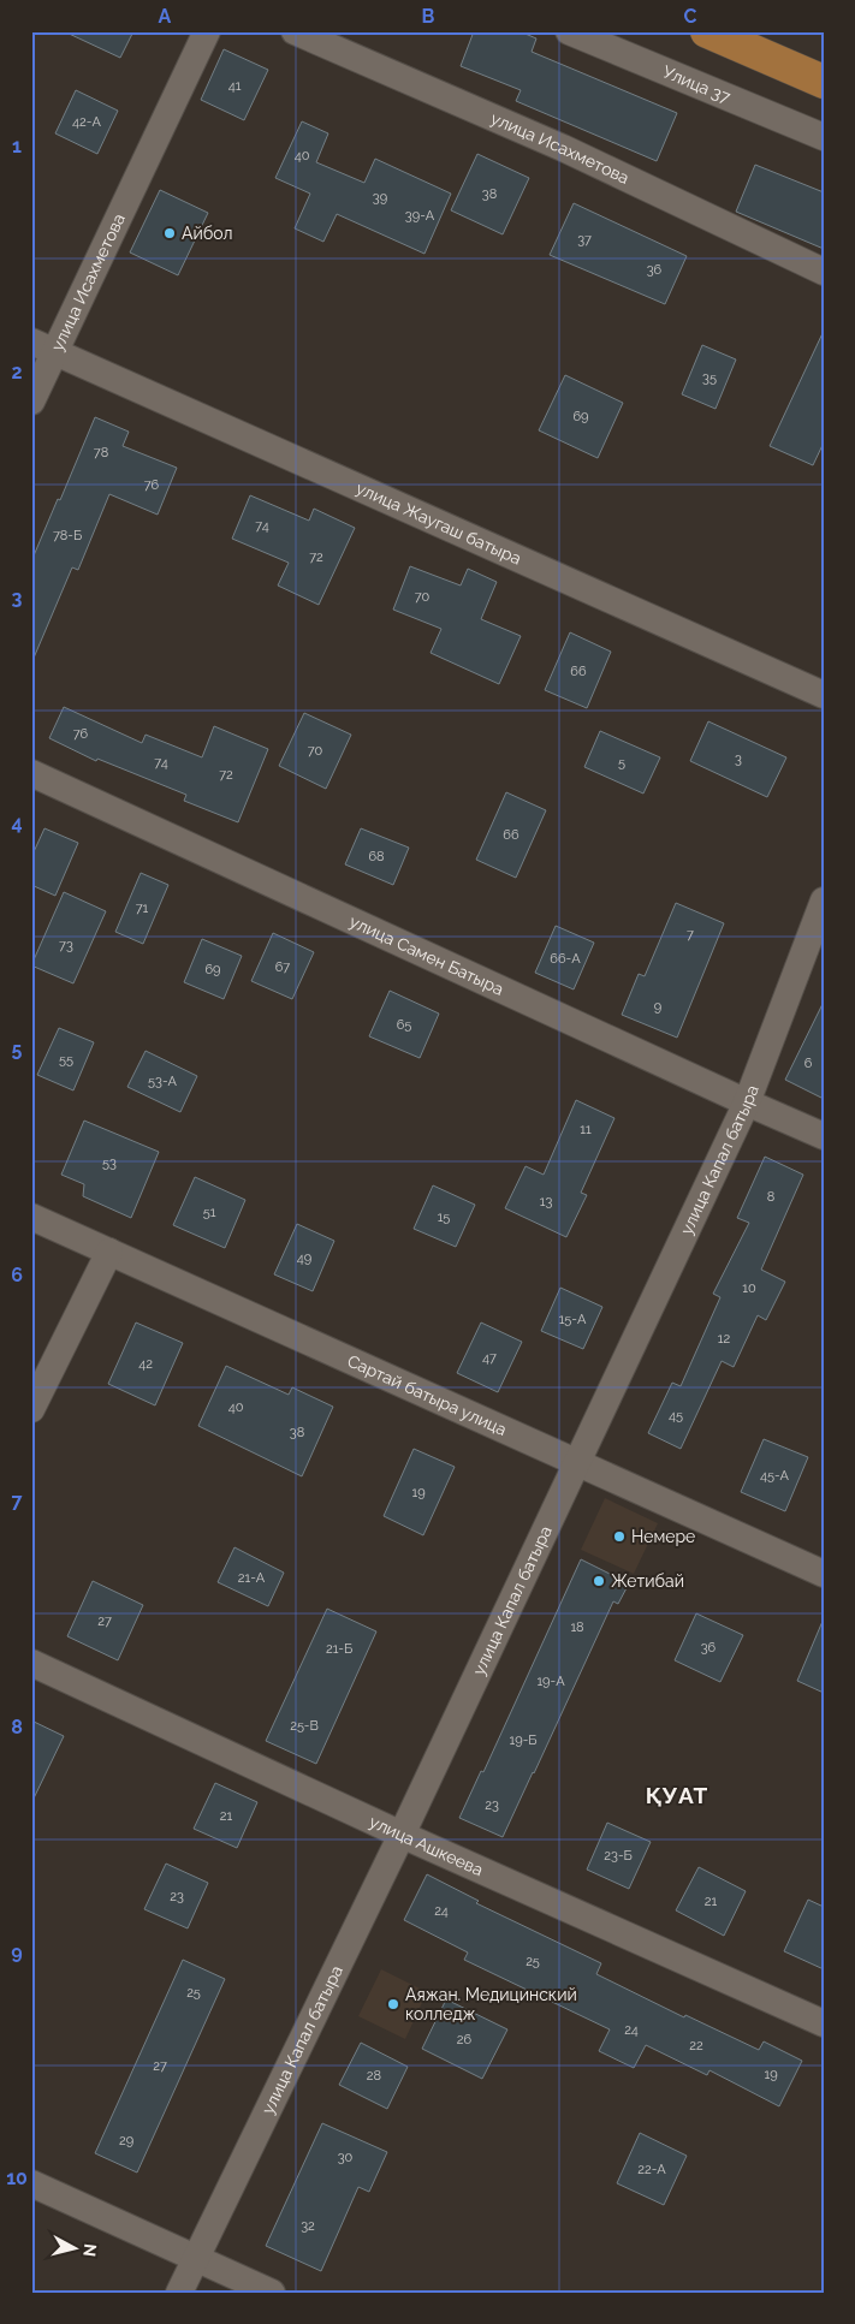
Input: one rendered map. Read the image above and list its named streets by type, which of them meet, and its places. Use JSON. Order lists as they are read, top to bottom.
{
  "streets": {
    "street": [
      "Улица 37",
      "улица Исахметова",
      "улица Жаугаш батыра",
      "улица Самен Батыра",
      "улица Капал батыра",
      "Сартай батыра улица",
      "улица Ашкеева"
    ]
  },
  "crossings": [
    ["улица Исахметова", "улица Жаугаш батыра"],
    ["улица Самен Батыра", "улица Капал батыра"],
    ["улица Капал батыра", "Сартай батыра улица"],
    ["улица Капал батыра", "улица Ашкеева"]
  ],
  "districts": ["ҚУАТ"],
  "places": [
    "Айбол",
    "Немере",
    "Жетибай",
    "Аяжан. Медицинский колледж"
  ],
  "house_numbers": [
    "41",
    "42-А",
    "40",
    "38",
    "39",
    "39-А",
    "37",
    "36",
    "35",
    "69",
    "78",
    "76",
    "74",
    "78-Б",
    "72",
    "70",
    "66",
    "76",
    "70",
    "3",
    "74",
    "5",
    "72",
    "66",
    "68",
    "71",
    "7",
    "73",
    "66-А",
    "67",
    "69",
    "9",
    "65",
    "55",
    "6",
    "53-А",
    "11",
    "53",
    "8",
    "13",
    "51",
    "15",
    "49",
    "10",
    "15-А",
    "12",
    "47",
    "42",
    "40",
    "45",
    "38",
    "45-А",
    "19",
    "21-А",
    "27",
    "18",
    "36",
    "21-Б",
    "19-А",
    "25-В",
    "19-Б",
    "23",
    "21",
    "23-Б",
    "23",
    "21",
    "24",
    "25",
    "25",
    "24",
    "26",
    "22",
    "27",
    "19",
    "28",
    "29",
    "30",
    "22-А",
    "32"
  ],
  "north": "right",
  "grid": {
    "columns": ["A", "B", "C"],
    "rows": [
      "1",
      "2",
      "3",
      "4",
      "5",
      "6",
      "7",
      "8",
      "9",
      "10"
    ]
  }
}
